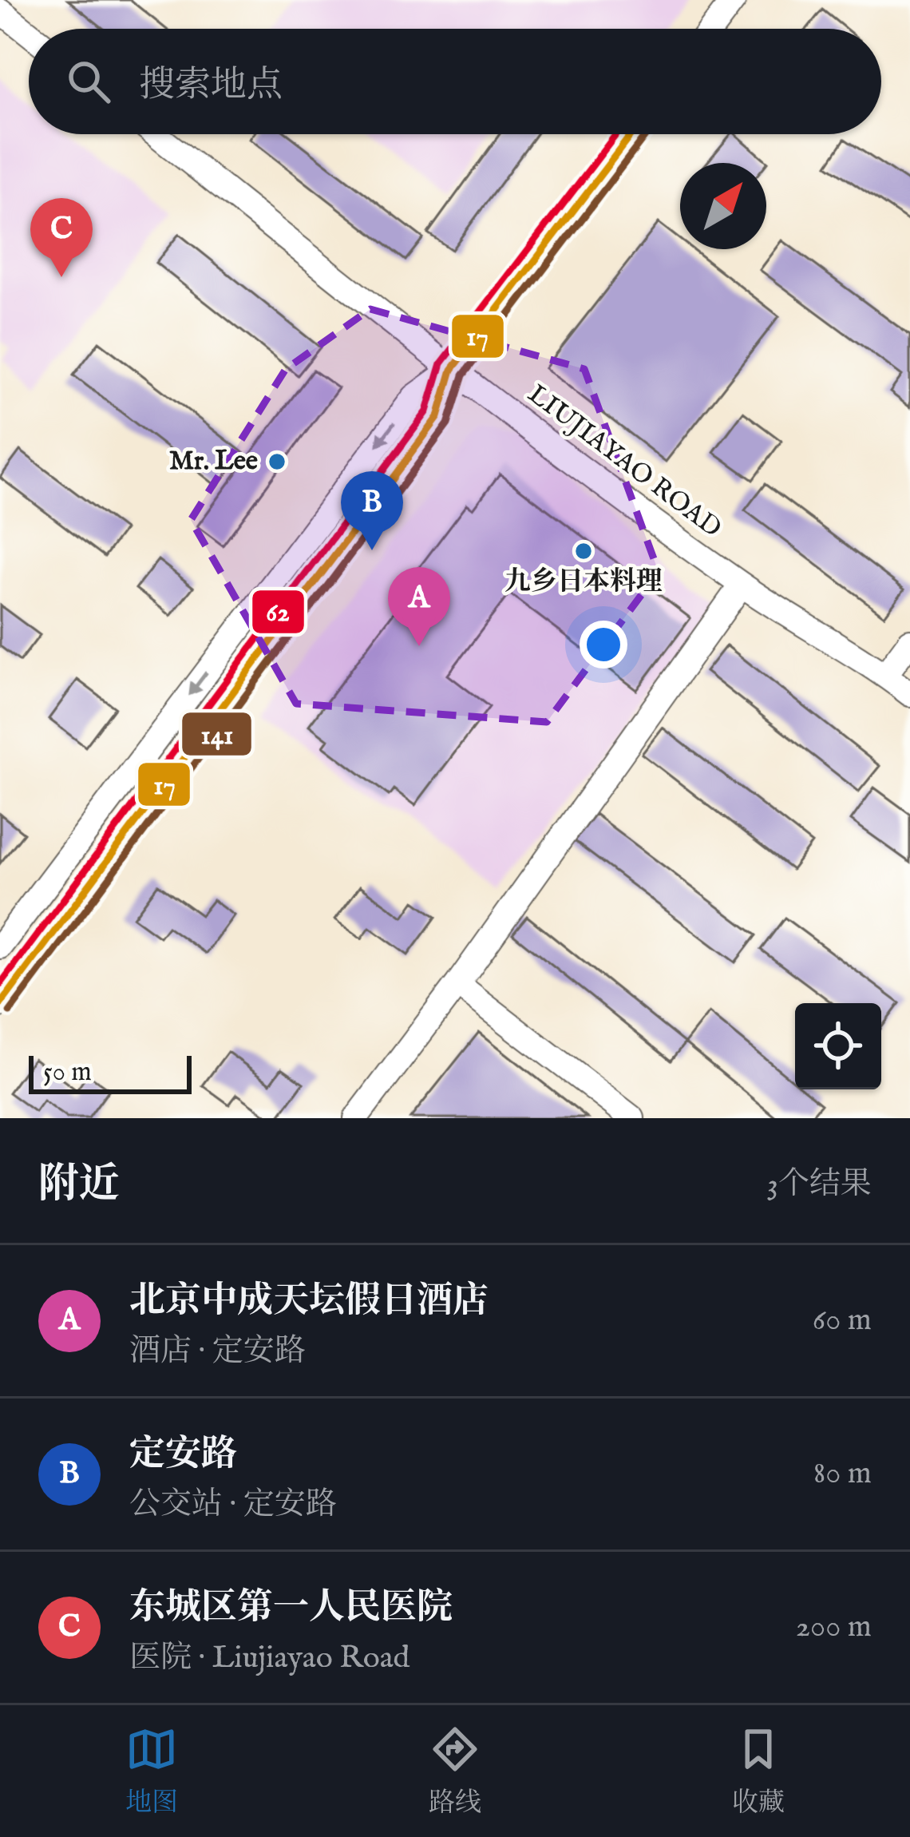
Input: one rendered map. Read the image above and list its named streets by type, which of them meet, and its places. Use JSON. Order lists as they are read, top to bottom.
{
  "streets": {
    "street": ["LIUJIAYAO ROAD"]
  },
  "places": ["Mr. Lee", "九乡日本料理"],
  "lines": ["transit line 17", "transit line 141", "transit line 62"],
  "scale_bar": "50 m",
  "north": "top right",
  "page": {
    "search": "搜索地点",
    "pins": ["C", "B", "A"],
    "scale": "50 m",
    "heading": ["附近", "3个结果"],
    "list": [
      {
        "mark": "A",
        "name": "北京中成天坛假日酒店",
        "note": "酒店 · 定安路",
        "value": "60 m"
      },
      {
        "mark": "B",
        "name": "定安路",
        "note": "公交站 · 定安路",
        "value": "80 m"
      },
      {
        "mark": "C",
        "name": "东城区第一人民医院",
        "note": "医院 · Liujiayao Road",
        "value": "200 m"
      }
    ],
    "nav": ["地图", "路线", "收藏"]
  }
}
